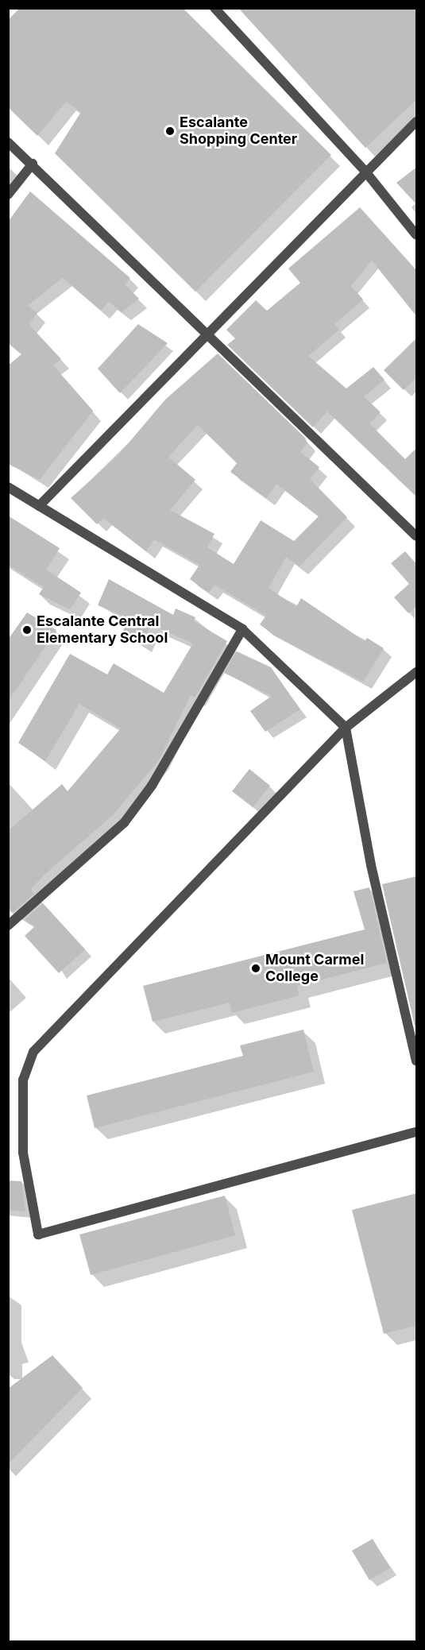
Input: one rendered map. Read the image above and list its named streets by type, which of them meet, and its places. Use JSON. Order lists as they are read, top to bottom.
{
  "places": ["Escalante Shopping Center", "Escalante Central Elementary School", "Mount Carmel College"]
}
